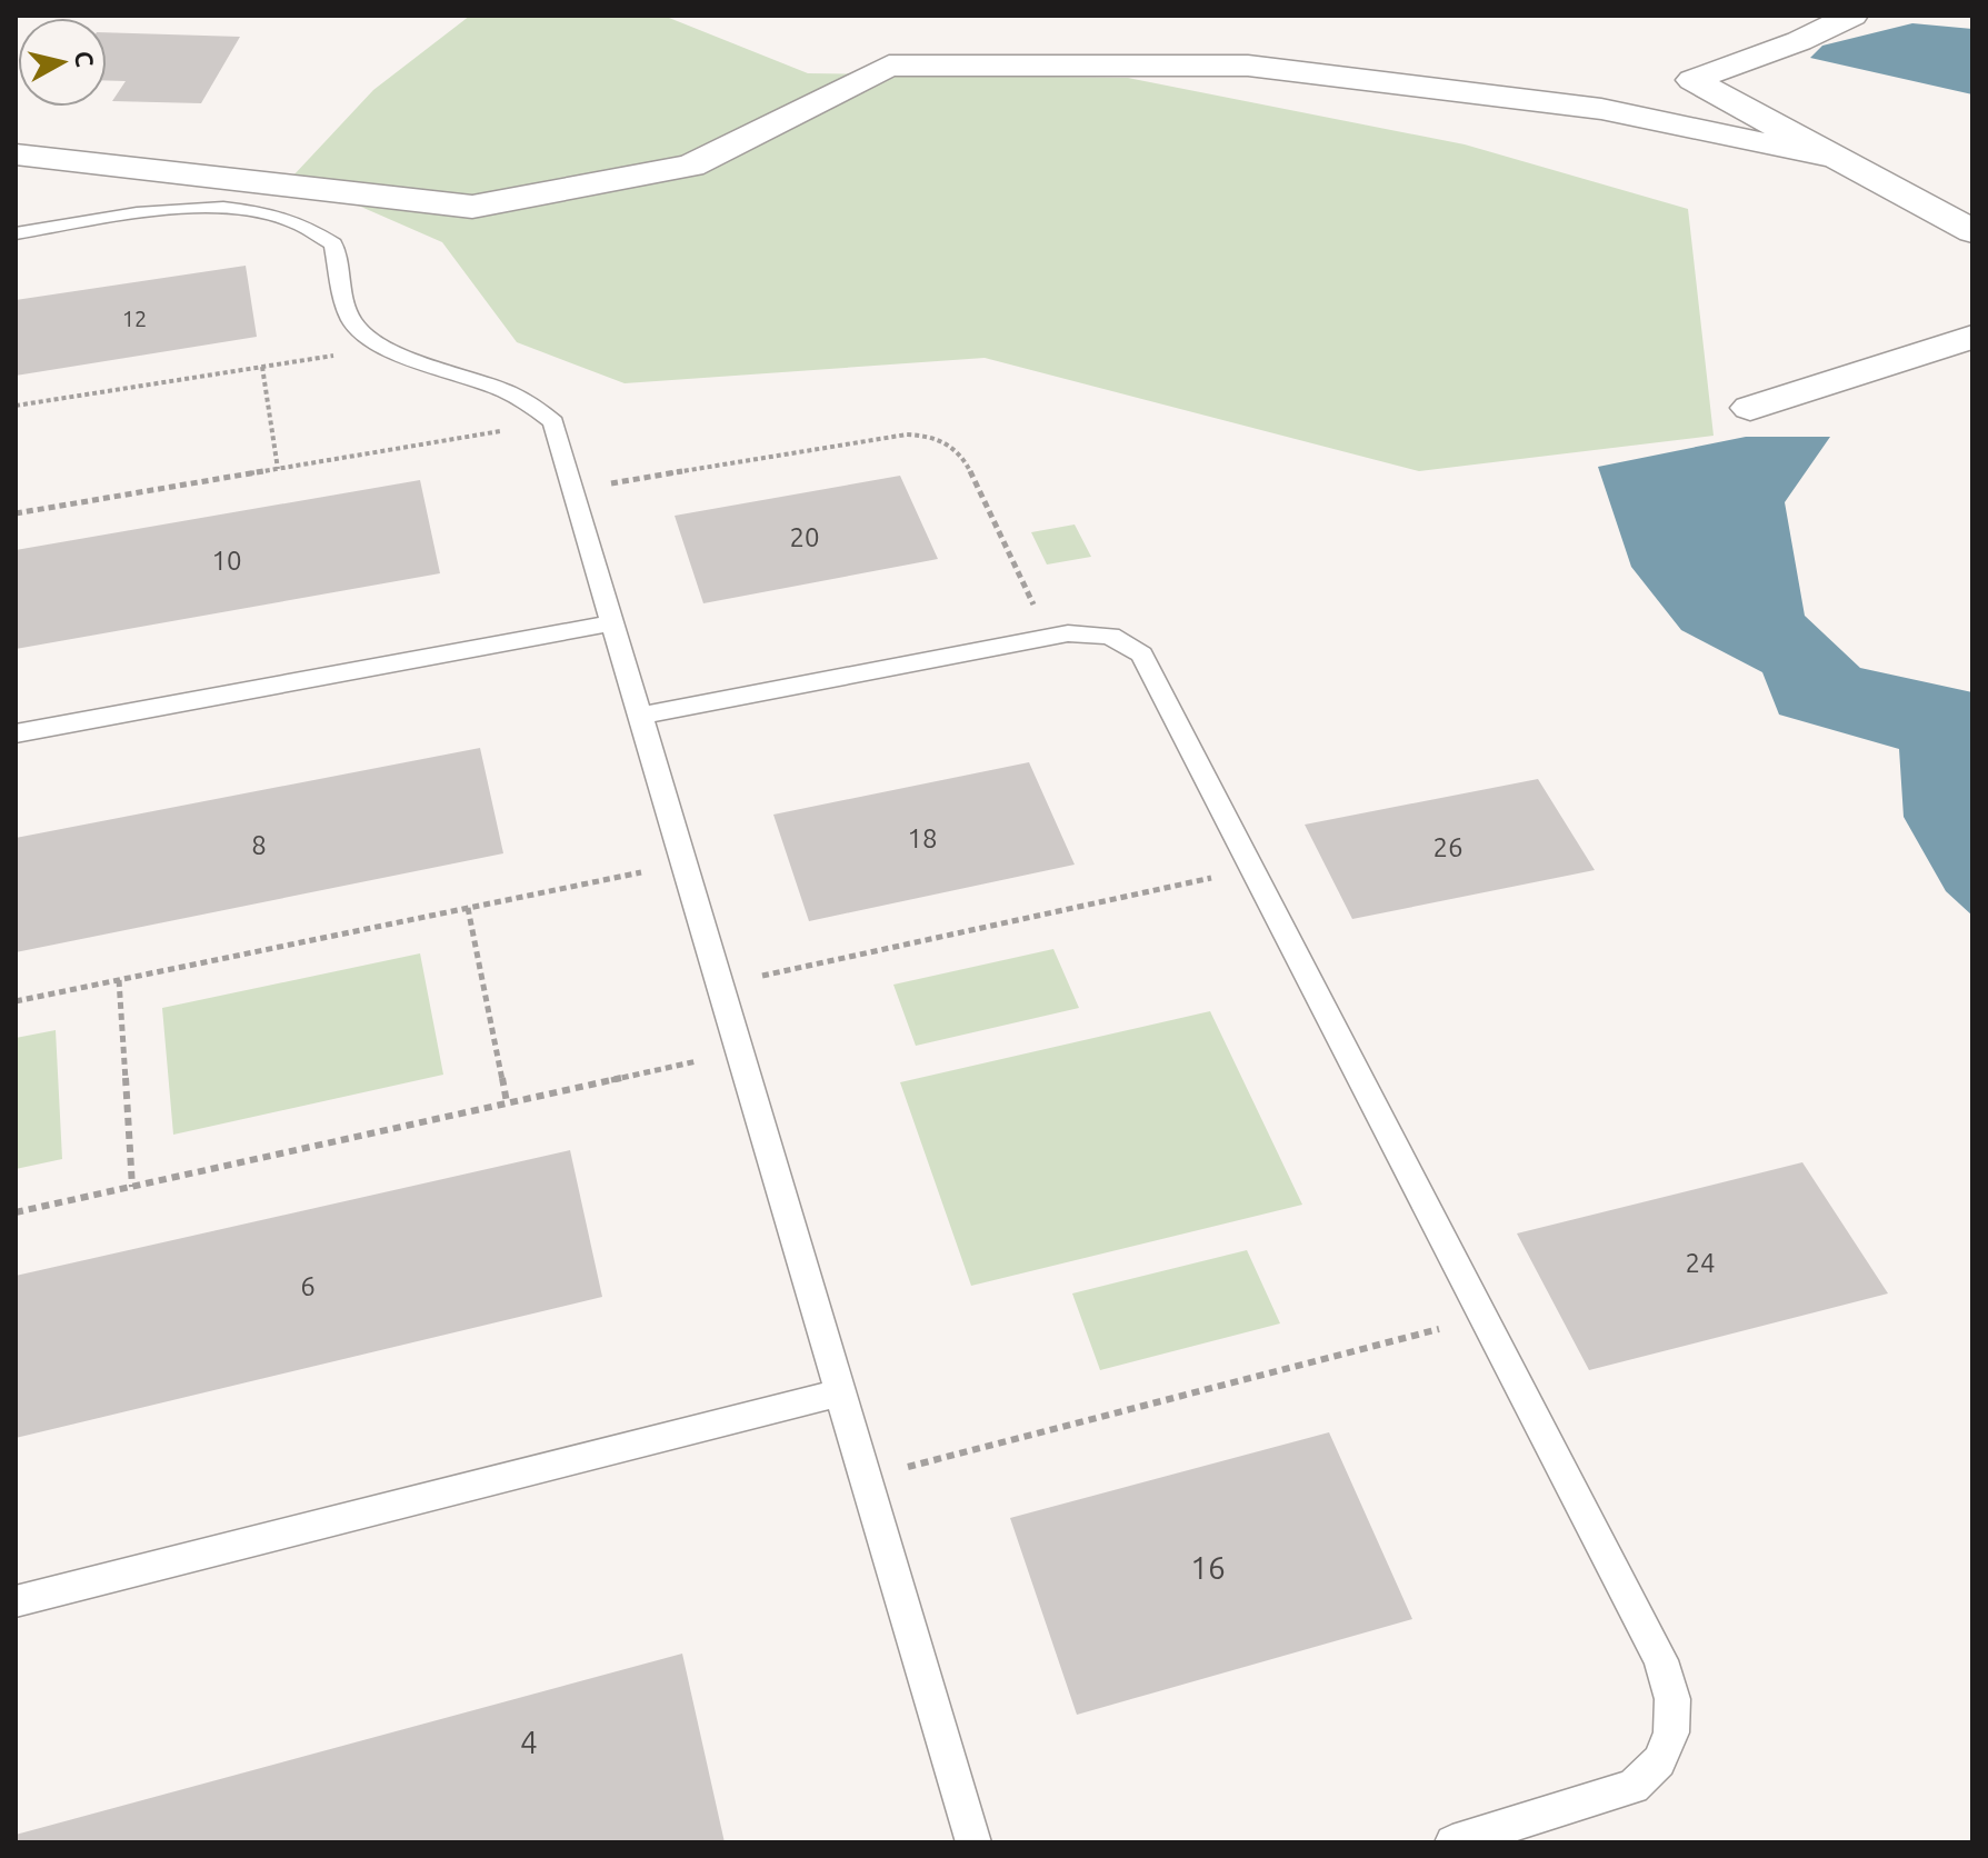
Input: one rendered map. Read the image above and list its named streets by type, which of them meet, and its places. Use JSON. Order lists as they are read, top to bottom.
{
  "house_numbers": [
    "12",
    "20",
    "10",
    "18",
    "8",
    "26",
    "24",
    "6",
    "16",
    "4"
  ],
  "north": "right"
}
